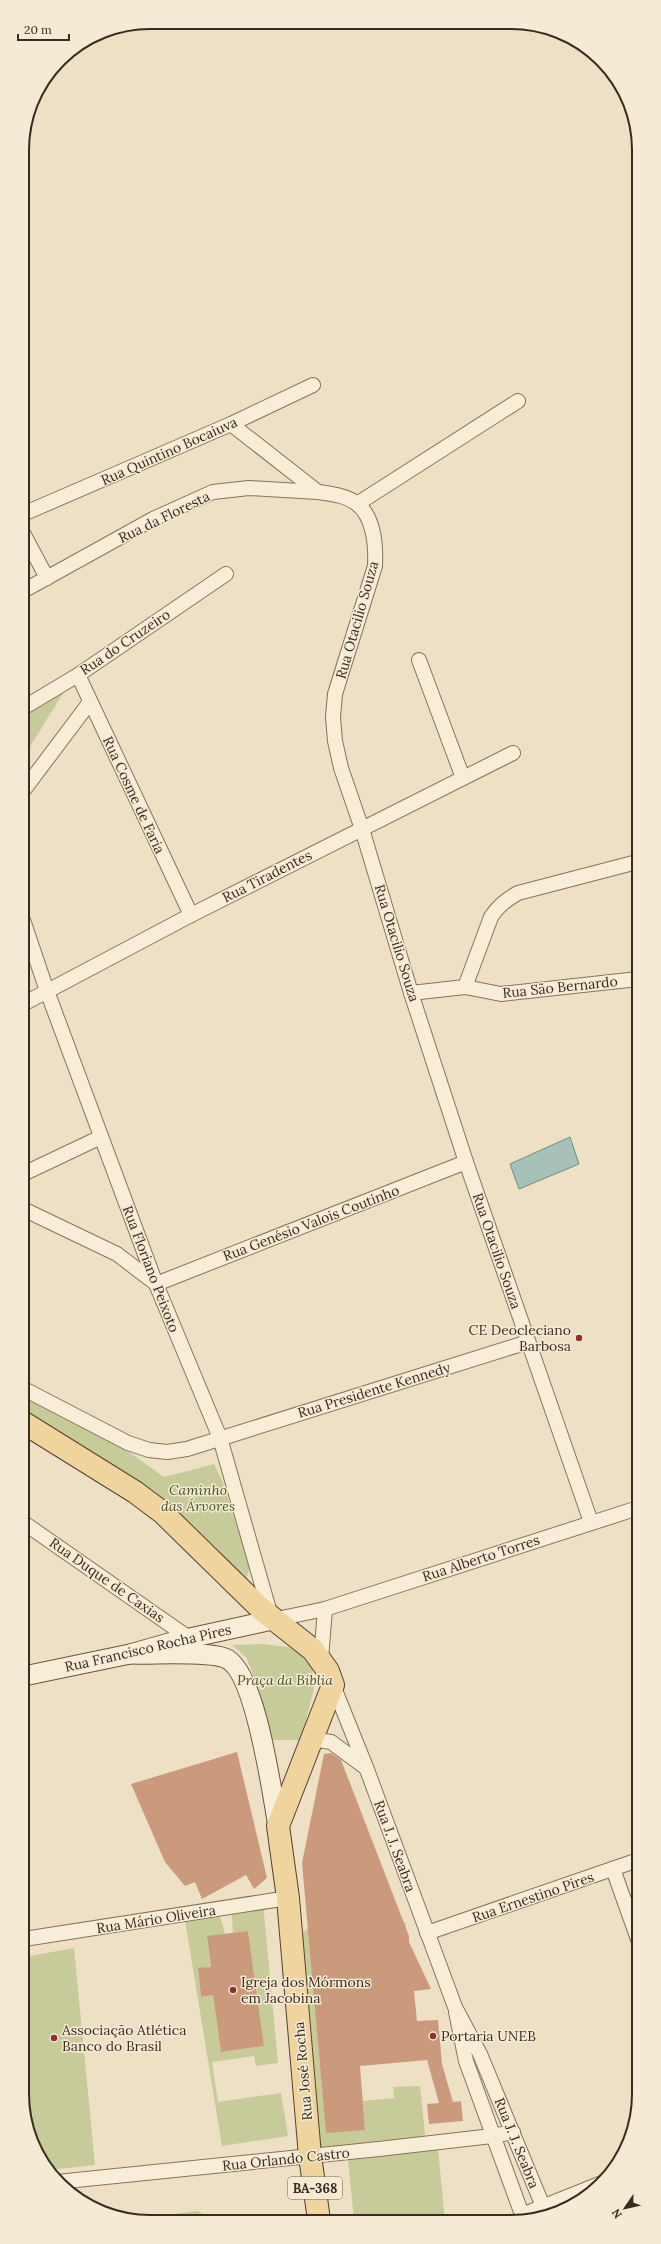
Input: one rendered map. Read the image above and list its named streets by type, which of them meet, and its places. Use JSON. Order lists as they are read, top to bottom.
{
  "streets": {
    "main road": ["Rua José Rocha", "BA-368"],
    "street": [
      "Rua Quintino Bocaiuva",
      "Rua da Floresta",
      "Rua Otacilio Souza",
      "Rua do Cruzeiro",
      "Rua Cosme de Faria",
      "Rua Tiradentes",
      "Rua São Bernardo",
      "Rua Genésio Valois Coutinho",
      "Rua Floriano Peixoto",
      "Rua Presidente Kennedy",
      "Rua Alberto Torres",
      "Rua Duque de Caxias",
      "Rua Francisco Rocha Pires",
      "Rua J. J. Seabra",
      "Rua Ernestino Pires",
      "Rua Mário Oliveira",
      "Rua Orlando Castro"
    ]
  },
  "crossings": [
    ["Rua Otacilio Souza", "Rua Tiradentes"],
    ["Rua Otacilio Souza", "Rua São Bernardo"],
    ["Rua Otacilio Souza", "Rua Genésio Valois Coutinho"],
    ["Rua Otacilio Souza", "Rua Presidente Kennedy"],
    ["Rua Otacilio Souza", "Rua Alberto Torres"],
    ["Rua do Cruzeiro", "Rua Cosme de Faria"],
    ["Rua Cosme de Faria", "Rua Tiradentes"],
    ["Rua Tiradentes", "Rua Floriano Peixoto"],
    ["Rua Genésio Valois Coutinho", "Rua Floriano Peixoto"],
    ["Rua Floriano Peixoto", "Rua Presidente Kennedy"],
    ["Rua Floriano Peixoto", "Rua Francisco Rocha Pires"],
    ["Rua Alberto Torres", "Rua Francisco Rocha Pires"],
    ["Rua Duque de Caxias", "Rua Francisco Rocha Pires"],
    ["Rua J. J. Seabra", "Rua Ernestino Pires"],
    ["Rua J. J. Seabra", "Rua Orlando Castro"],
    ["Rua Mário Oliveira", "Rua José Rocha"],
    ["Rua José Rocha", "Rua Orlando Castro"]
  ],
  "parks": ["Caminho das Árvores", "Praça da Bíblia"],
  "places": [
    "CE Deocleciano Barbosa",
    "Igreja dos Mórmons em Jacobina",
    "Portaria UNEB",
    "Associação Atlética Banco do Brasil"
  ],
  "scale_bar": "20 m",
  "north": "bottom left"
}
